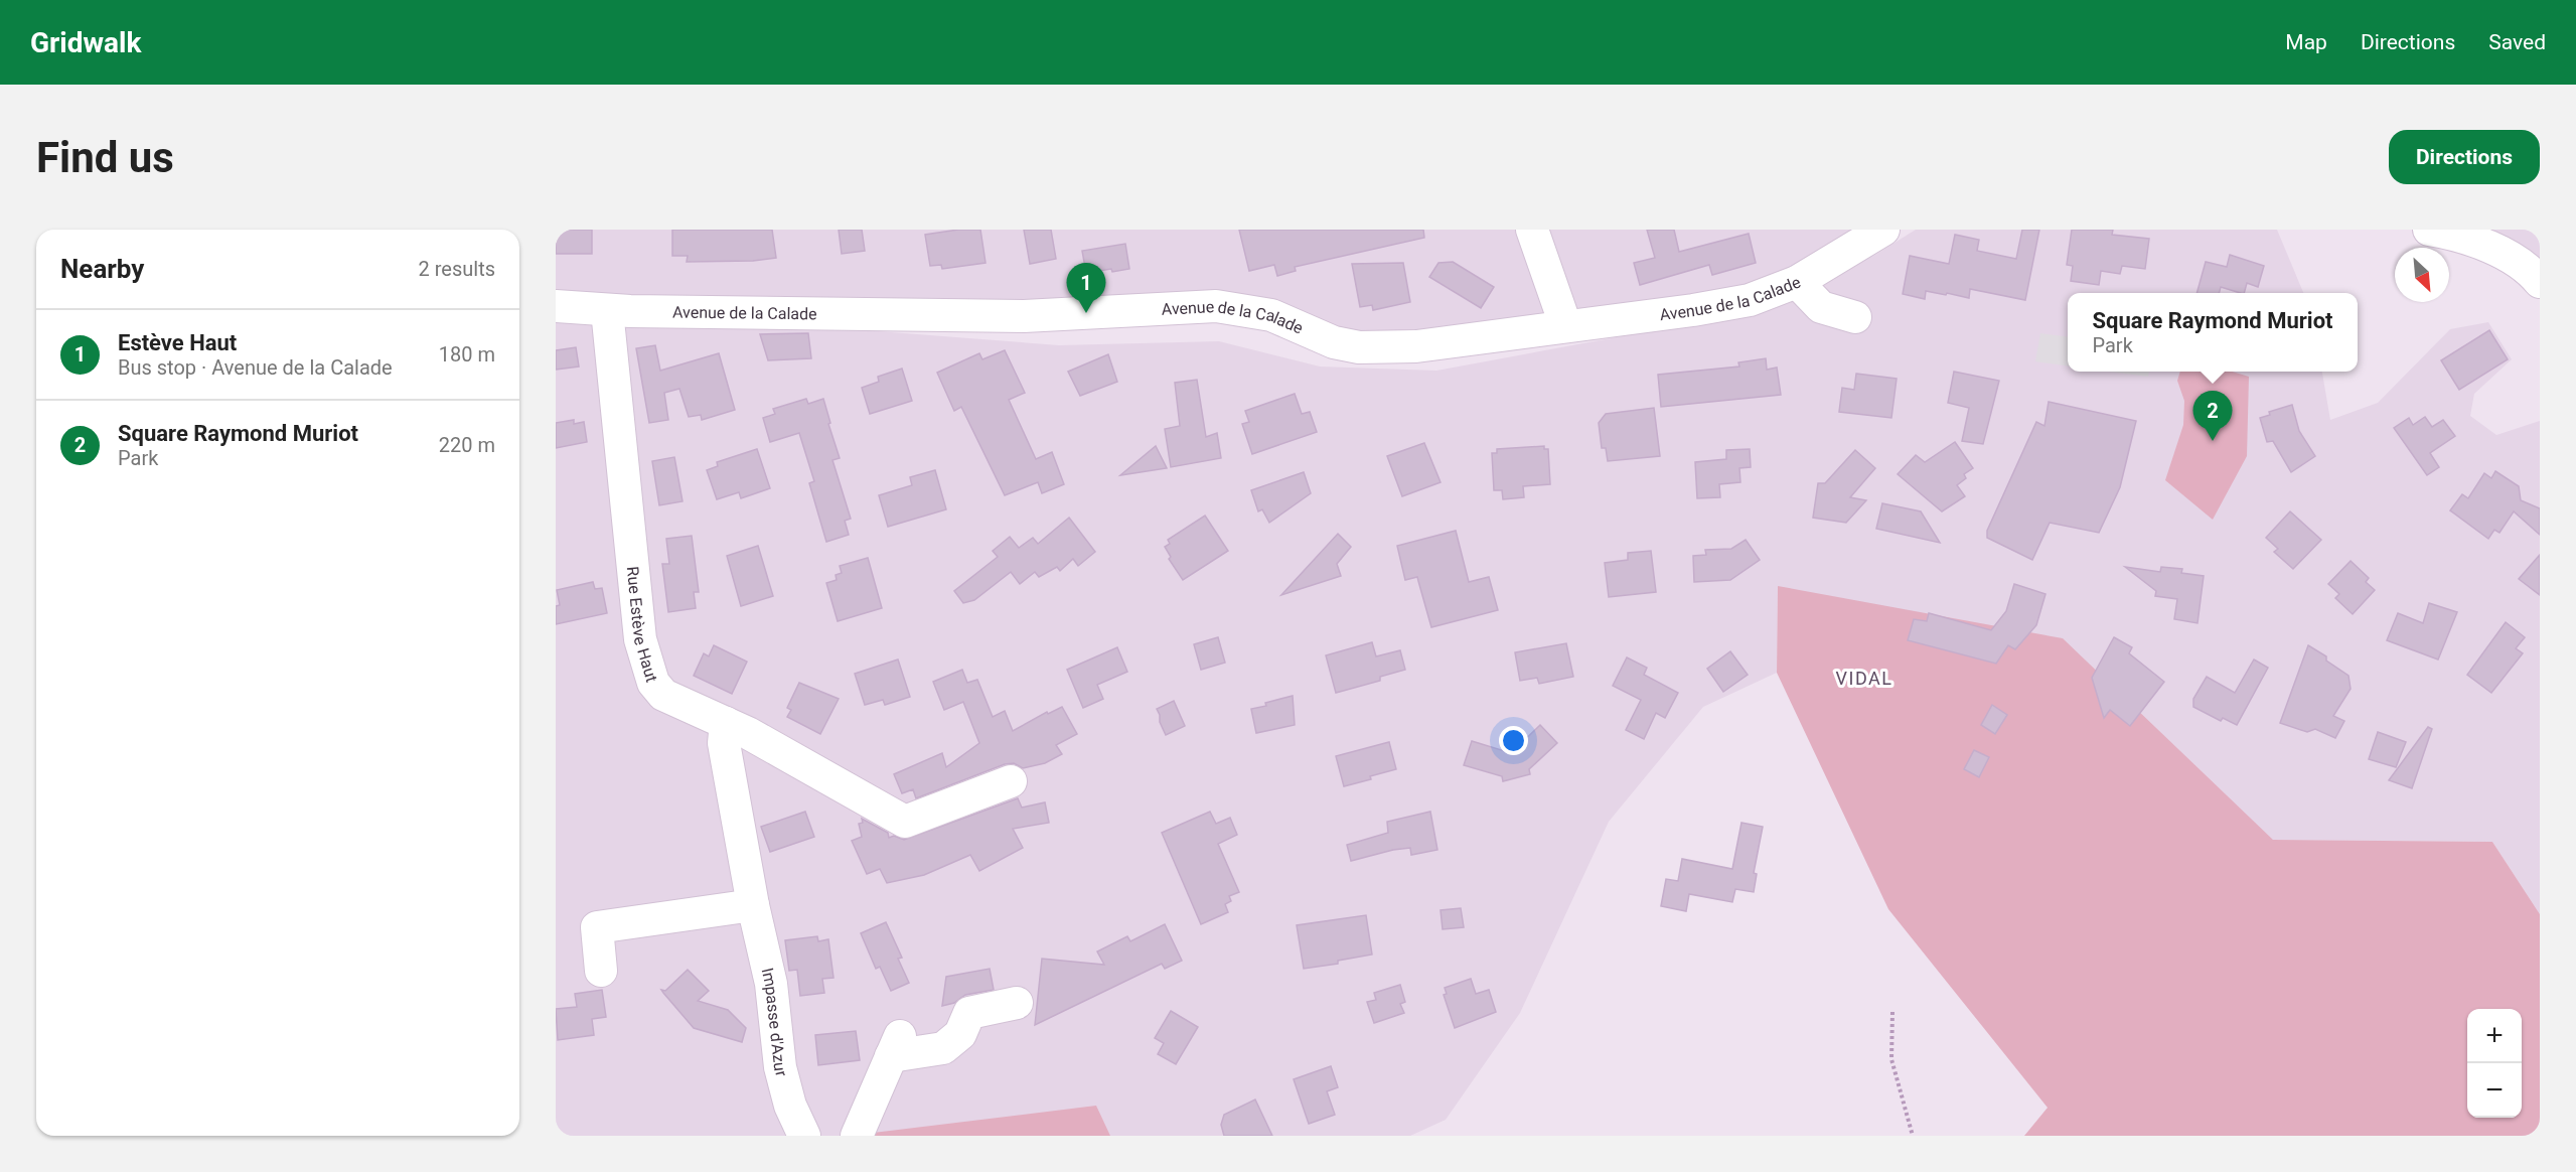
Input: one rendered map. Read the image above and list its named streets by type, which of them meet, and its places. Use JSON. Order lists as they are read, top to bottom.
{
  "streets": {
    "street": ["Avenue de la Calade", "Rue Estève Haut", "Impasse d'Azur"]
  },
  "crossings": [
    ["Avenue de la Calade", "Rue Estève Haut"],
    ["Rue Estève Haut", "Impasse d'Azur"]
  ],
  "districts": ["VIDAL"],
  "north": "bottom right",
  "page": {
    "header": "Gridwalk",
    "nav": ["Map", "Directions", "Saved"],
    "buttons": "Directions",
    "title": "Find us",
    "heading": ["Nearby", "2 results"],
    "pins": ["1", "2"],
    "popup": ["Square Raymond Muriot", "Park"],
    "list": [
      {
        "mark": "1",
        "name": "Estève Haut",
        "note": "Bus stop · Avenue de la Calade",
        "value": "180 m"
      },
      {
        "mark": "2",
        "name": "Square Raymond Muriot",
        "note": "Park",
        "value": "220 m"
      }
    ],
    "map_buttons": ["+", "−"]
  }
}
